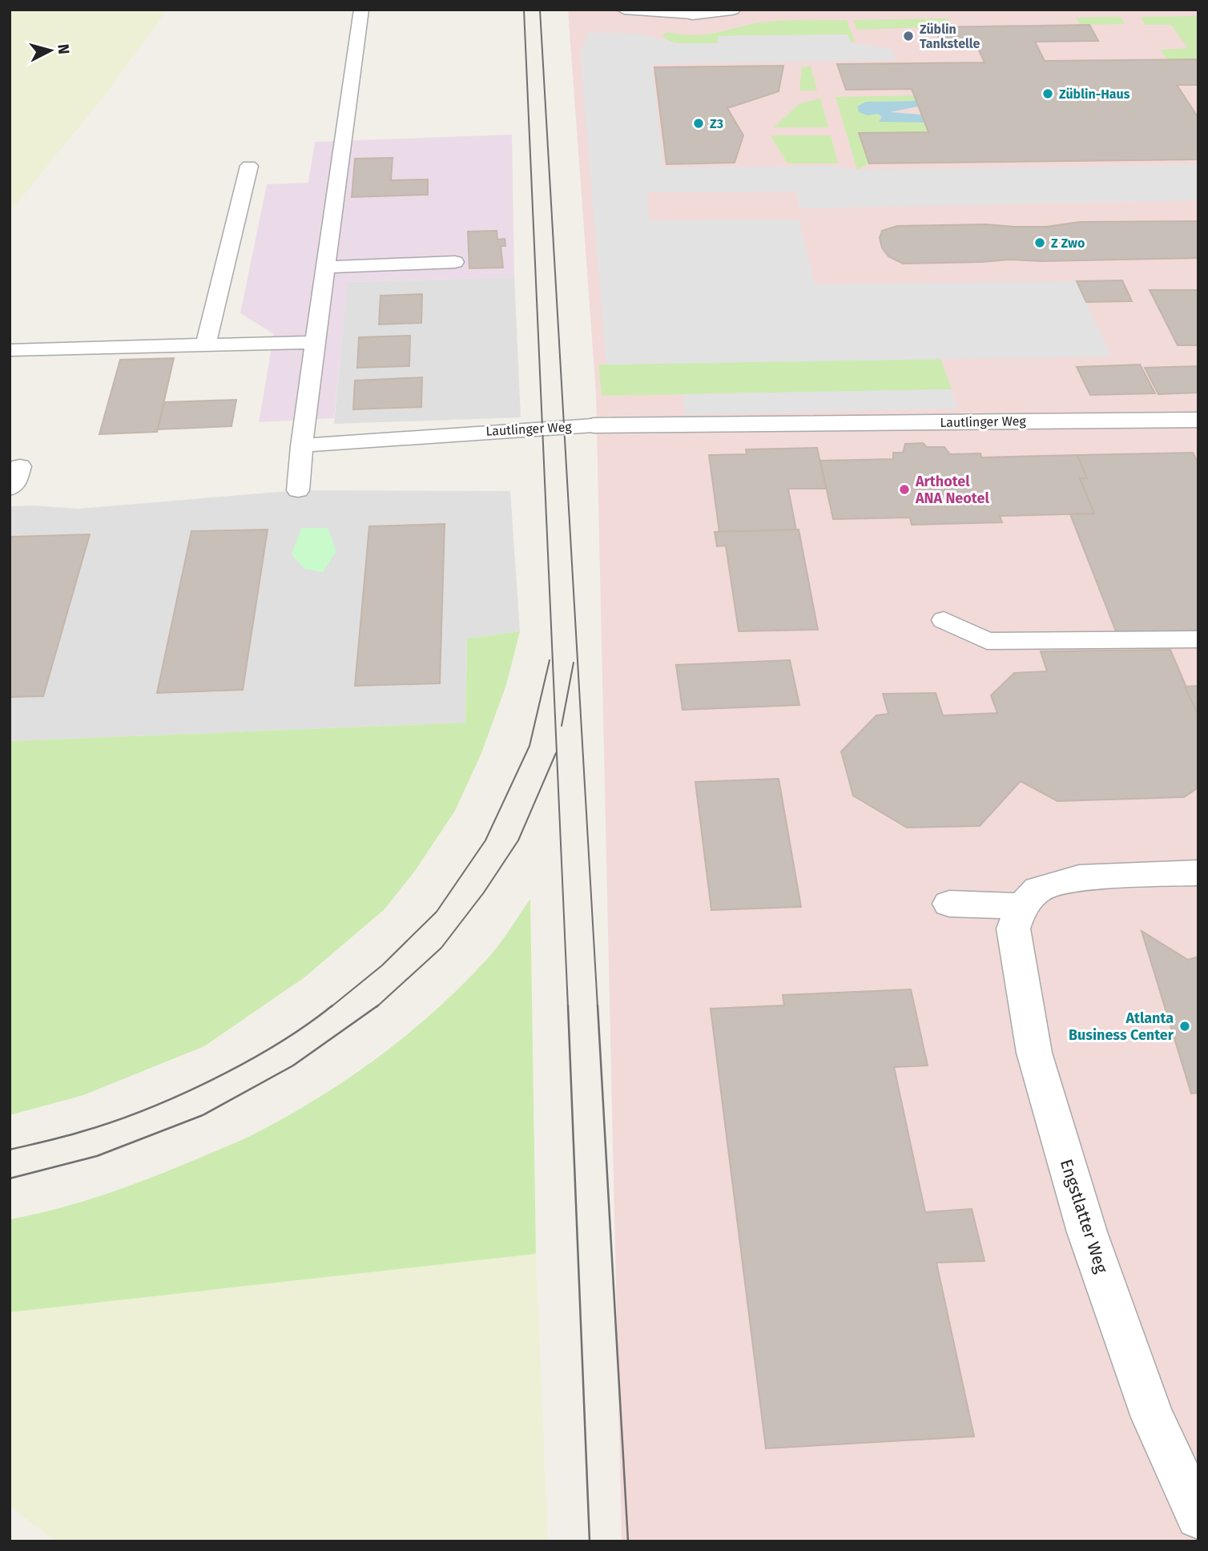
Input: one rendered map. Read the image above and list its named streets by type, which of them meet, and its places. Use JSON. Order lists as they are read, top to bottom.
{
  "streets": {
    "street": ["Lautlinger Weg", "Engstlatter Weg"]
  },
  "places": [
    "Züblin Tankstelle",
    "Züblin-Haus",
    "Z3",
    "Z Zwo",
    "Arthotel ANA Neotel",
    "Atlanta Business Center"
  ],
  "north": "right"
}
